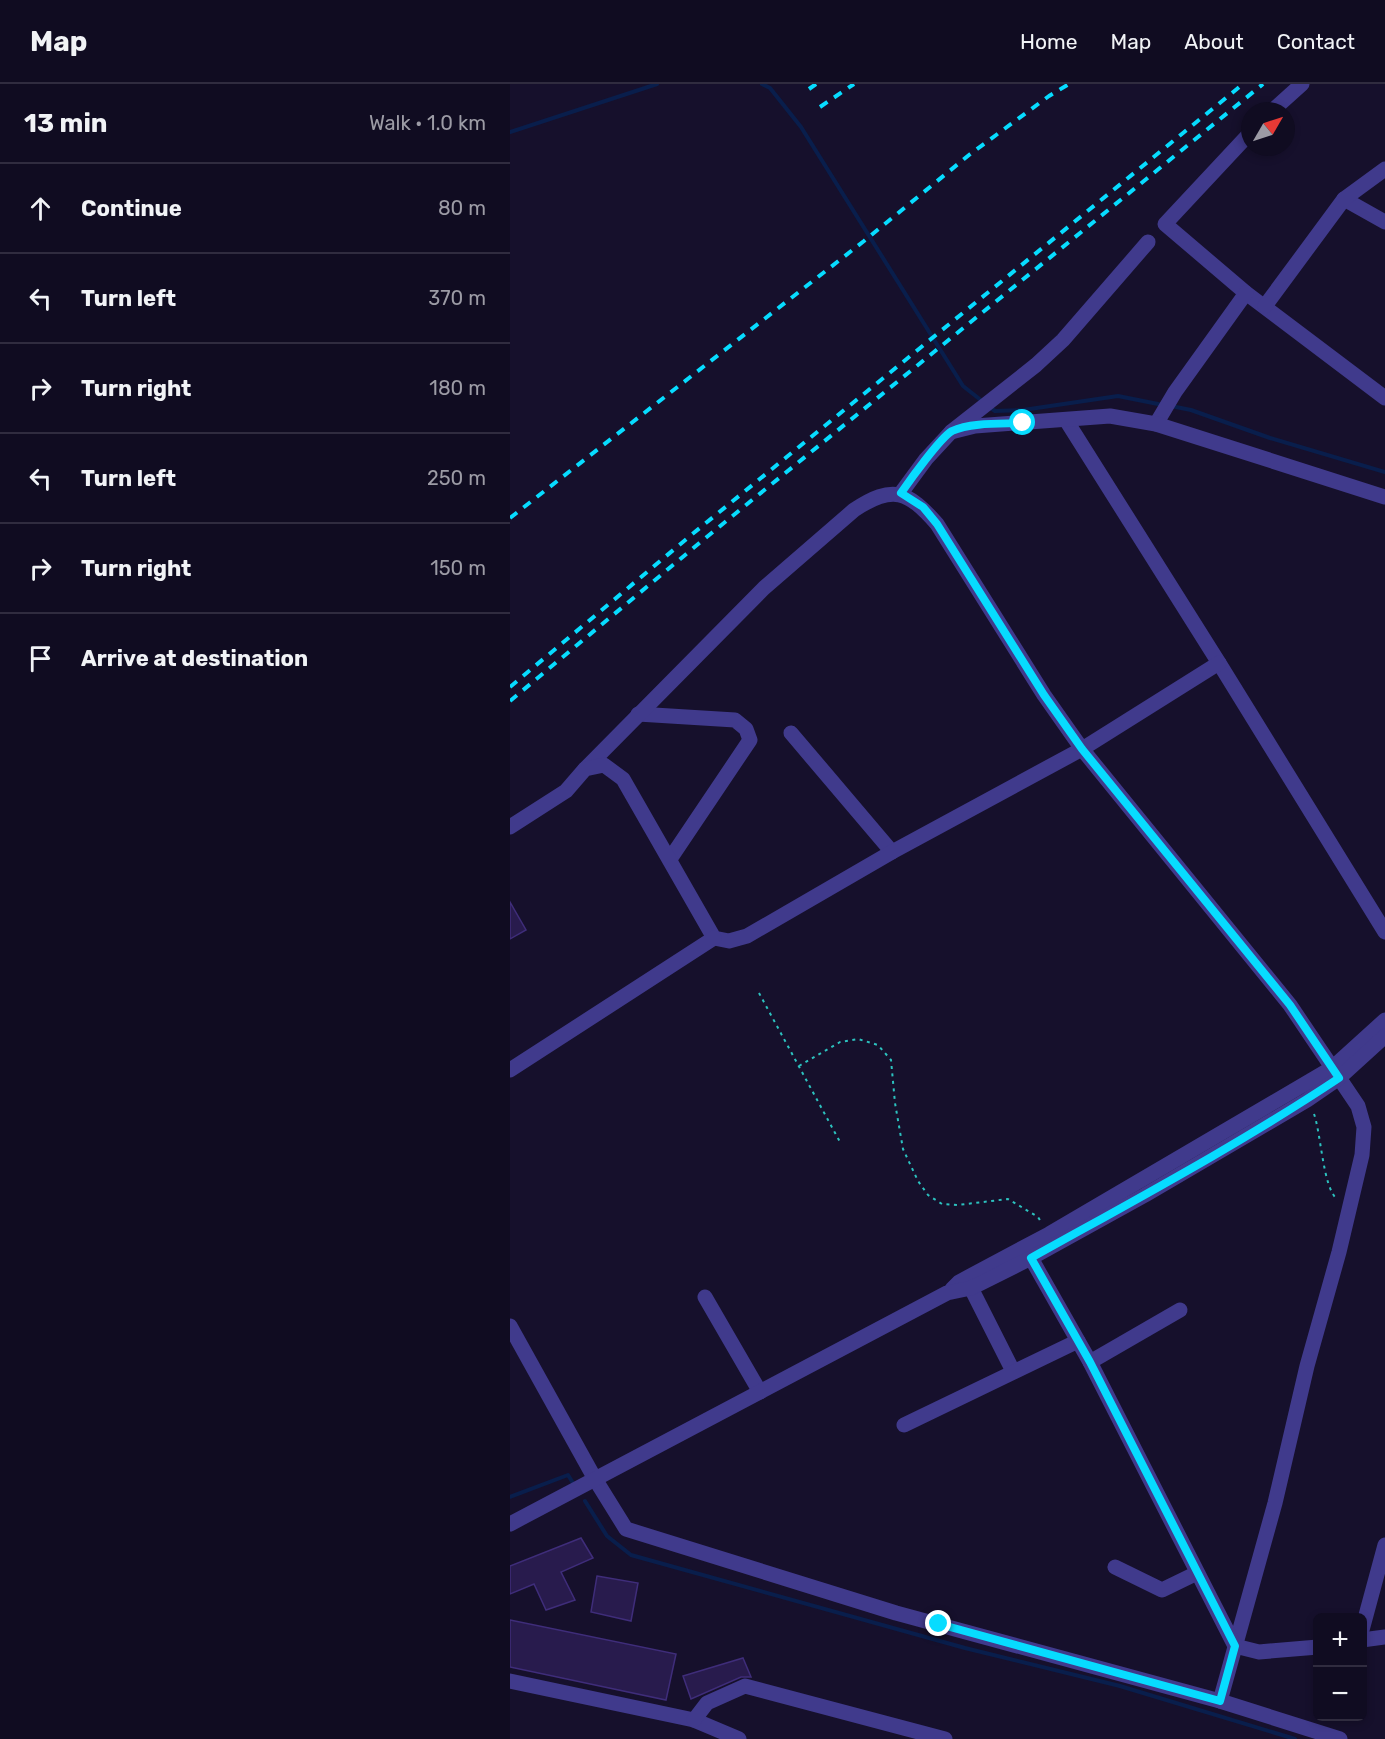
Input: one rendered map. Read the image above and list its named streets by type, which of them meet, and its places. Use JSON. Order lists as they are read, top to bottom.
{
  "north": "top right",
  "page": {
    "header": "Map",
    "nav": [
      "Home",
      "Map",
      "About",
      "Contact"
    ],
    "heading": ["13 min", "Walk · 1.0 km"],
    "list": [
      ["Continue", "80 m"],
      ["Turn left", "370 m"],
      ["Turn right", "180 m"],
      ["Turn left", "250 m"],
      ["Turn right", "150 m"],
      "Arrive at destination"
    ],
    "map_buttons": ["+", "−"]
  }
}
